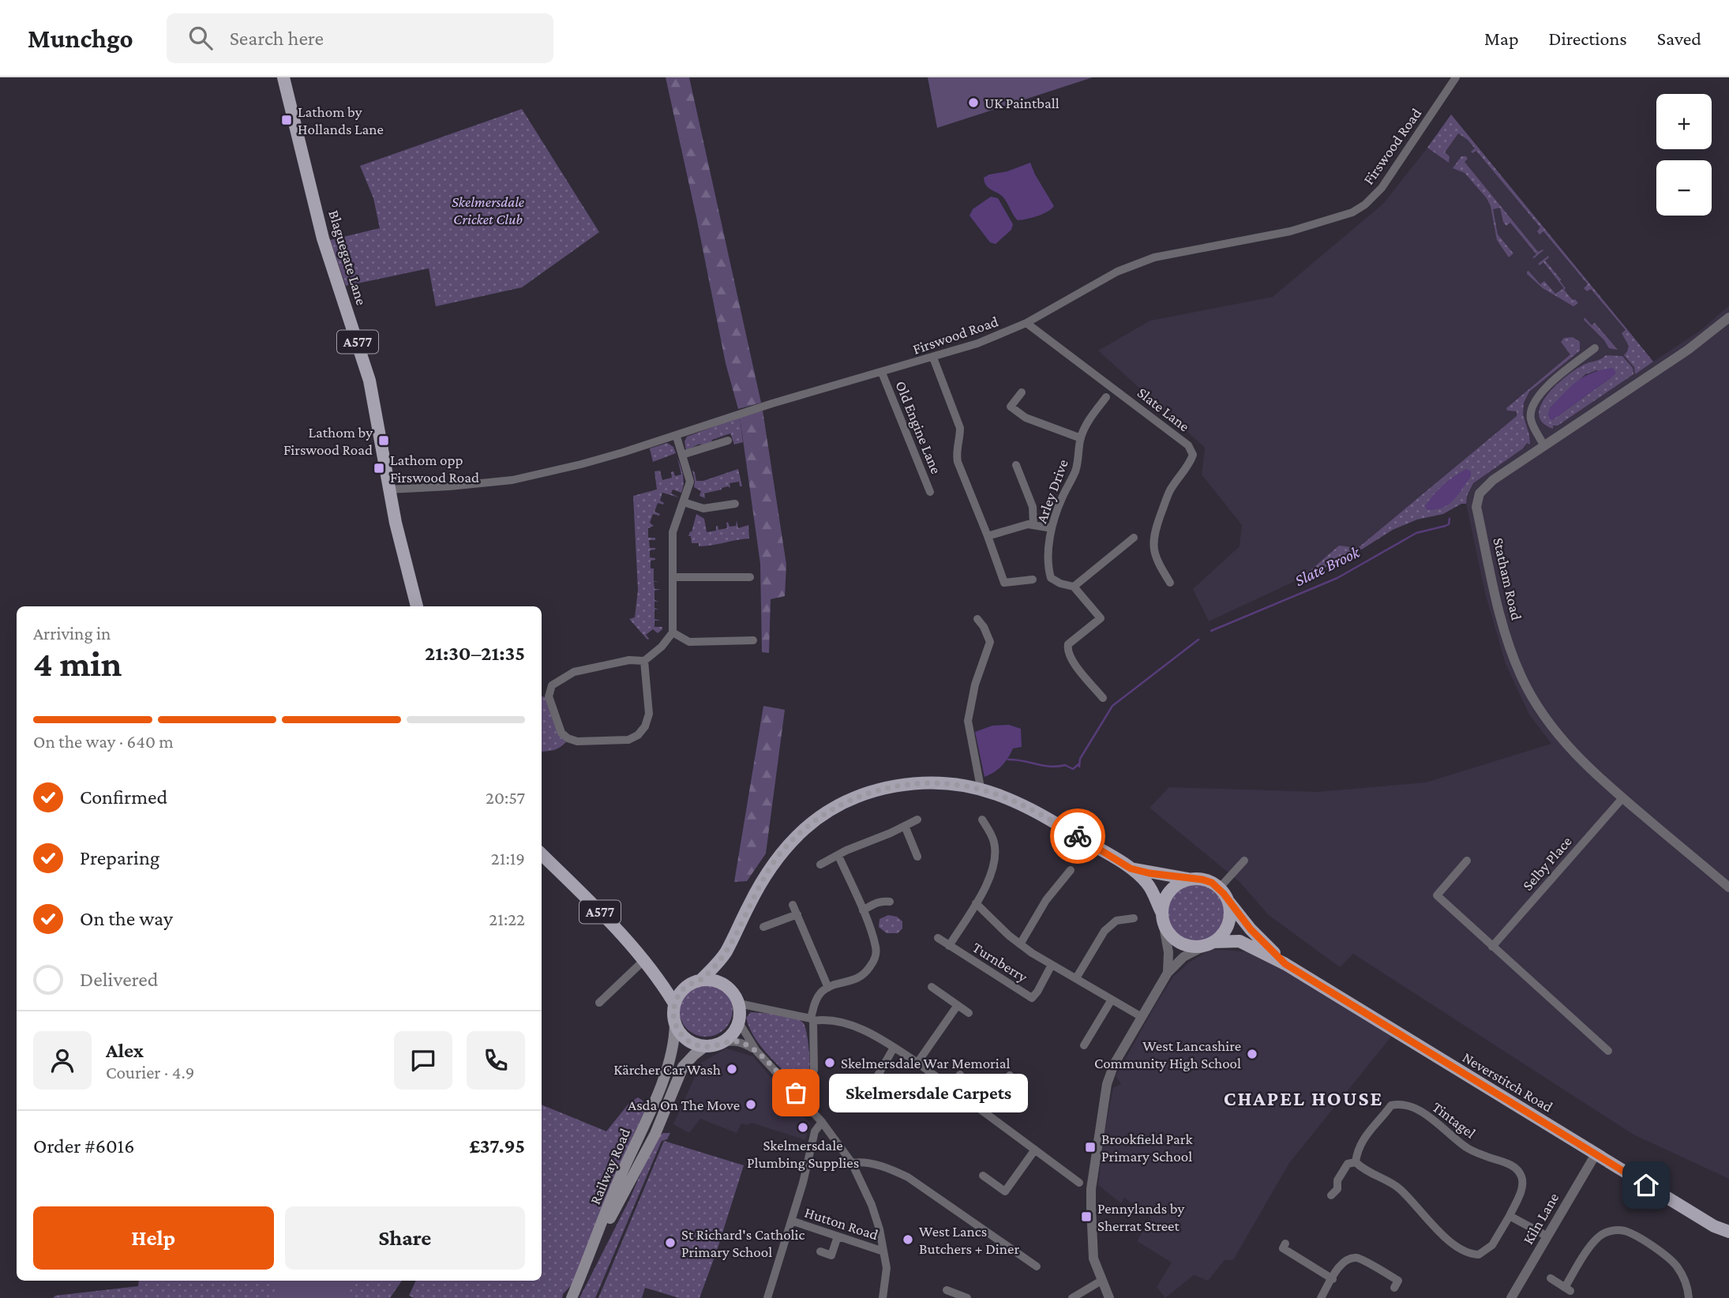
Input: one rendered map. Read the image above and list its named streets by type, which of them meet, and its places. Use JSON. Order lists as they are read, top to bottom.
{
  "streets": {
    "main road": [
      "Blaguegate Lane",
      "A577",
      "Neverstitch Road",
      "Railway Road"
    ],
    "street": [
      "Firswood Road",
      "Slate Lane",
      "Old Engine Lane",
      "Arley Drive",
      "Statham Road",
      "Selby Place",
      "Turnberry",
      "Tintagel",
      "Kiln Lane",
      "Hutton Road"
    ]
  },
  "crossings": [
    ["Firswood Road", "Blaguegate Lane"],
    ["Firswood Road", "Slate Lane"],
    ["Firswood Road", "Old Engine Lane"],
    ["A577", "Railway Road"],
    ["Statham Road", "Selby Place"],
    ["Neverstitch Road", "Kiln Lane"]
  ],
  "districts": ["CHAPEL HOUSE"],
  "water": ["Slate Brook"],
  "parks": ["Skelmersdale Cricket Club"],
  "places": {
    "other": [
      "UK Paintball",
      "West Lancashire Community High School",
      "Skelmersdale War Memorial",
      "Kärcher Car Wash",
      "Skelmersdale Carpets",
      "Asda On The Move",
      "Skelmersdale Plumbing Supplies",
      "West Lancs Butchers + Diner",
      "St Richard's Catholic Primary School"
    ],
    "transit": [
      "Lathom by Hollands Lane",
      "Lathom by Firswood Road",
      "Lathom opp Firswood Road",
      "Brookfield Park Primary School",
      "Pennylands by Sherrat Street"
    ]
  },
  "page": {
    "header": "Munchgo",
    "search": "Search here",
    "nav": ["Map", "Directions", "Saved"],
    "map_buttons": ["+", "−"],
    "heading": ["4 min", "Arriving in", "21:30–21:35"],
    "panel": [
      "Alex",
      "Courier · 4.9",
      "Order #6016",
      "£37.95"
    ],
    "bar": "On the way · 640 m",
    "list": [
      ["Confirmed", "20:57"],
      ["Preparing", "21:19"],
      ["On the way", "21:22"],
      "Delivered"
    ],
    "bubble": "Skelmersdale Carpets",
    "buttons": ["Help", "Share"]
  }
}
